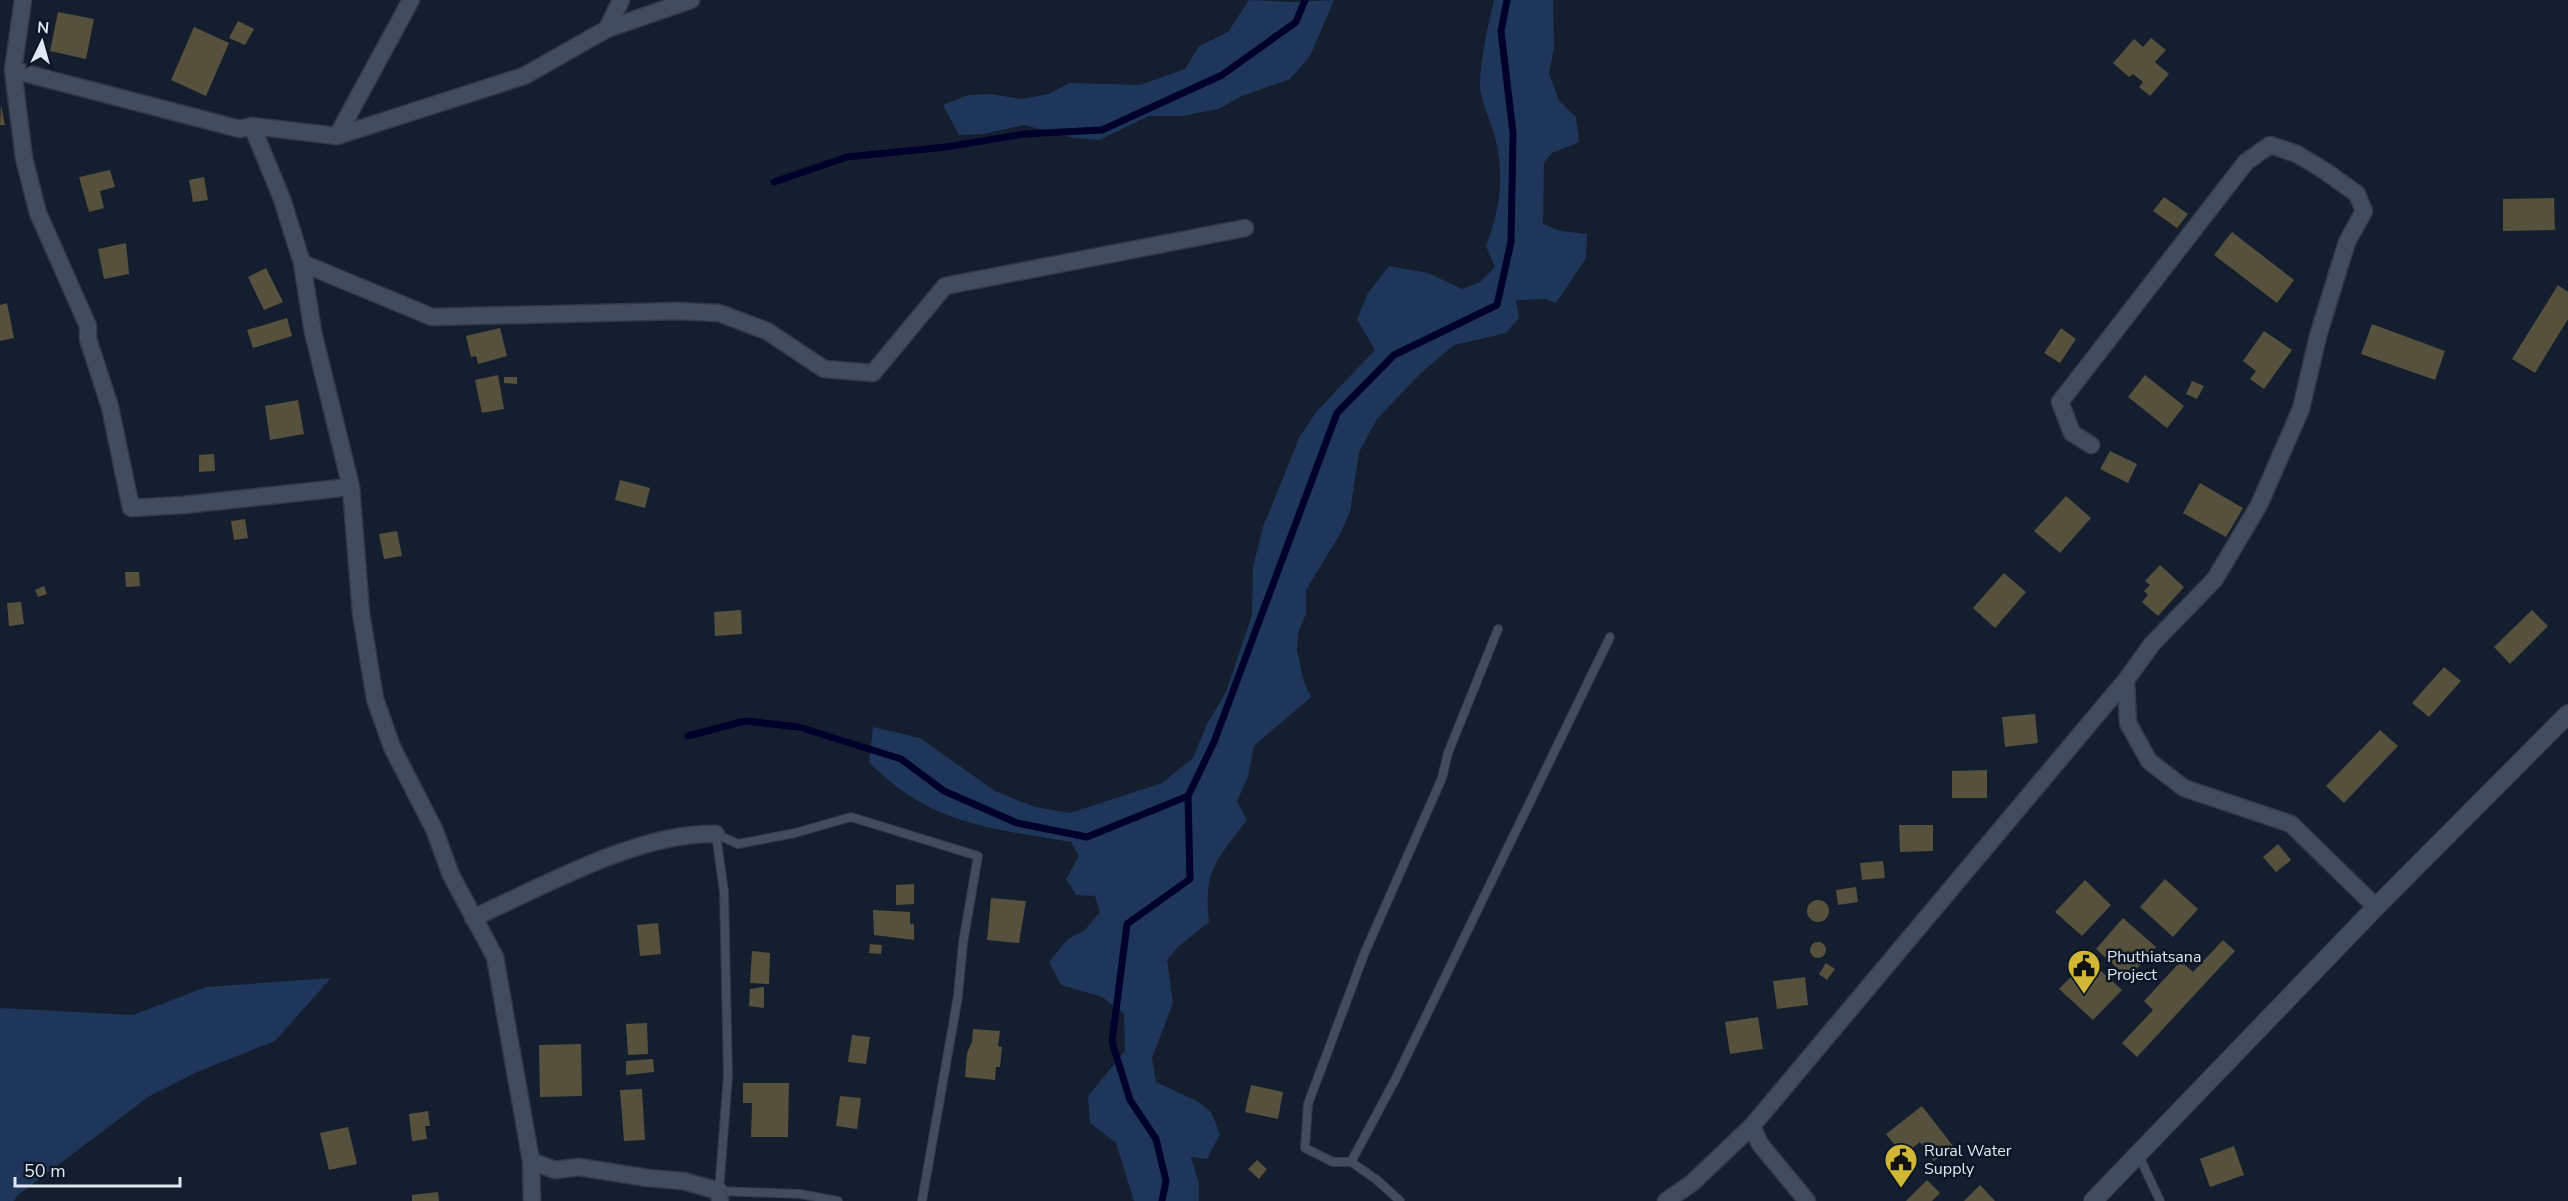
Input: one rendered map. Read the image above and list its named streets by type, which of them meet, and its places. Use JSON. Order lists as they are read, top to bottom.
{
  "places": {
    "public building": ["Phuthiatsana Project", "Rural Water Supply"]
  },
  "scale_bar": "50 m",
  "north": "top"
}
